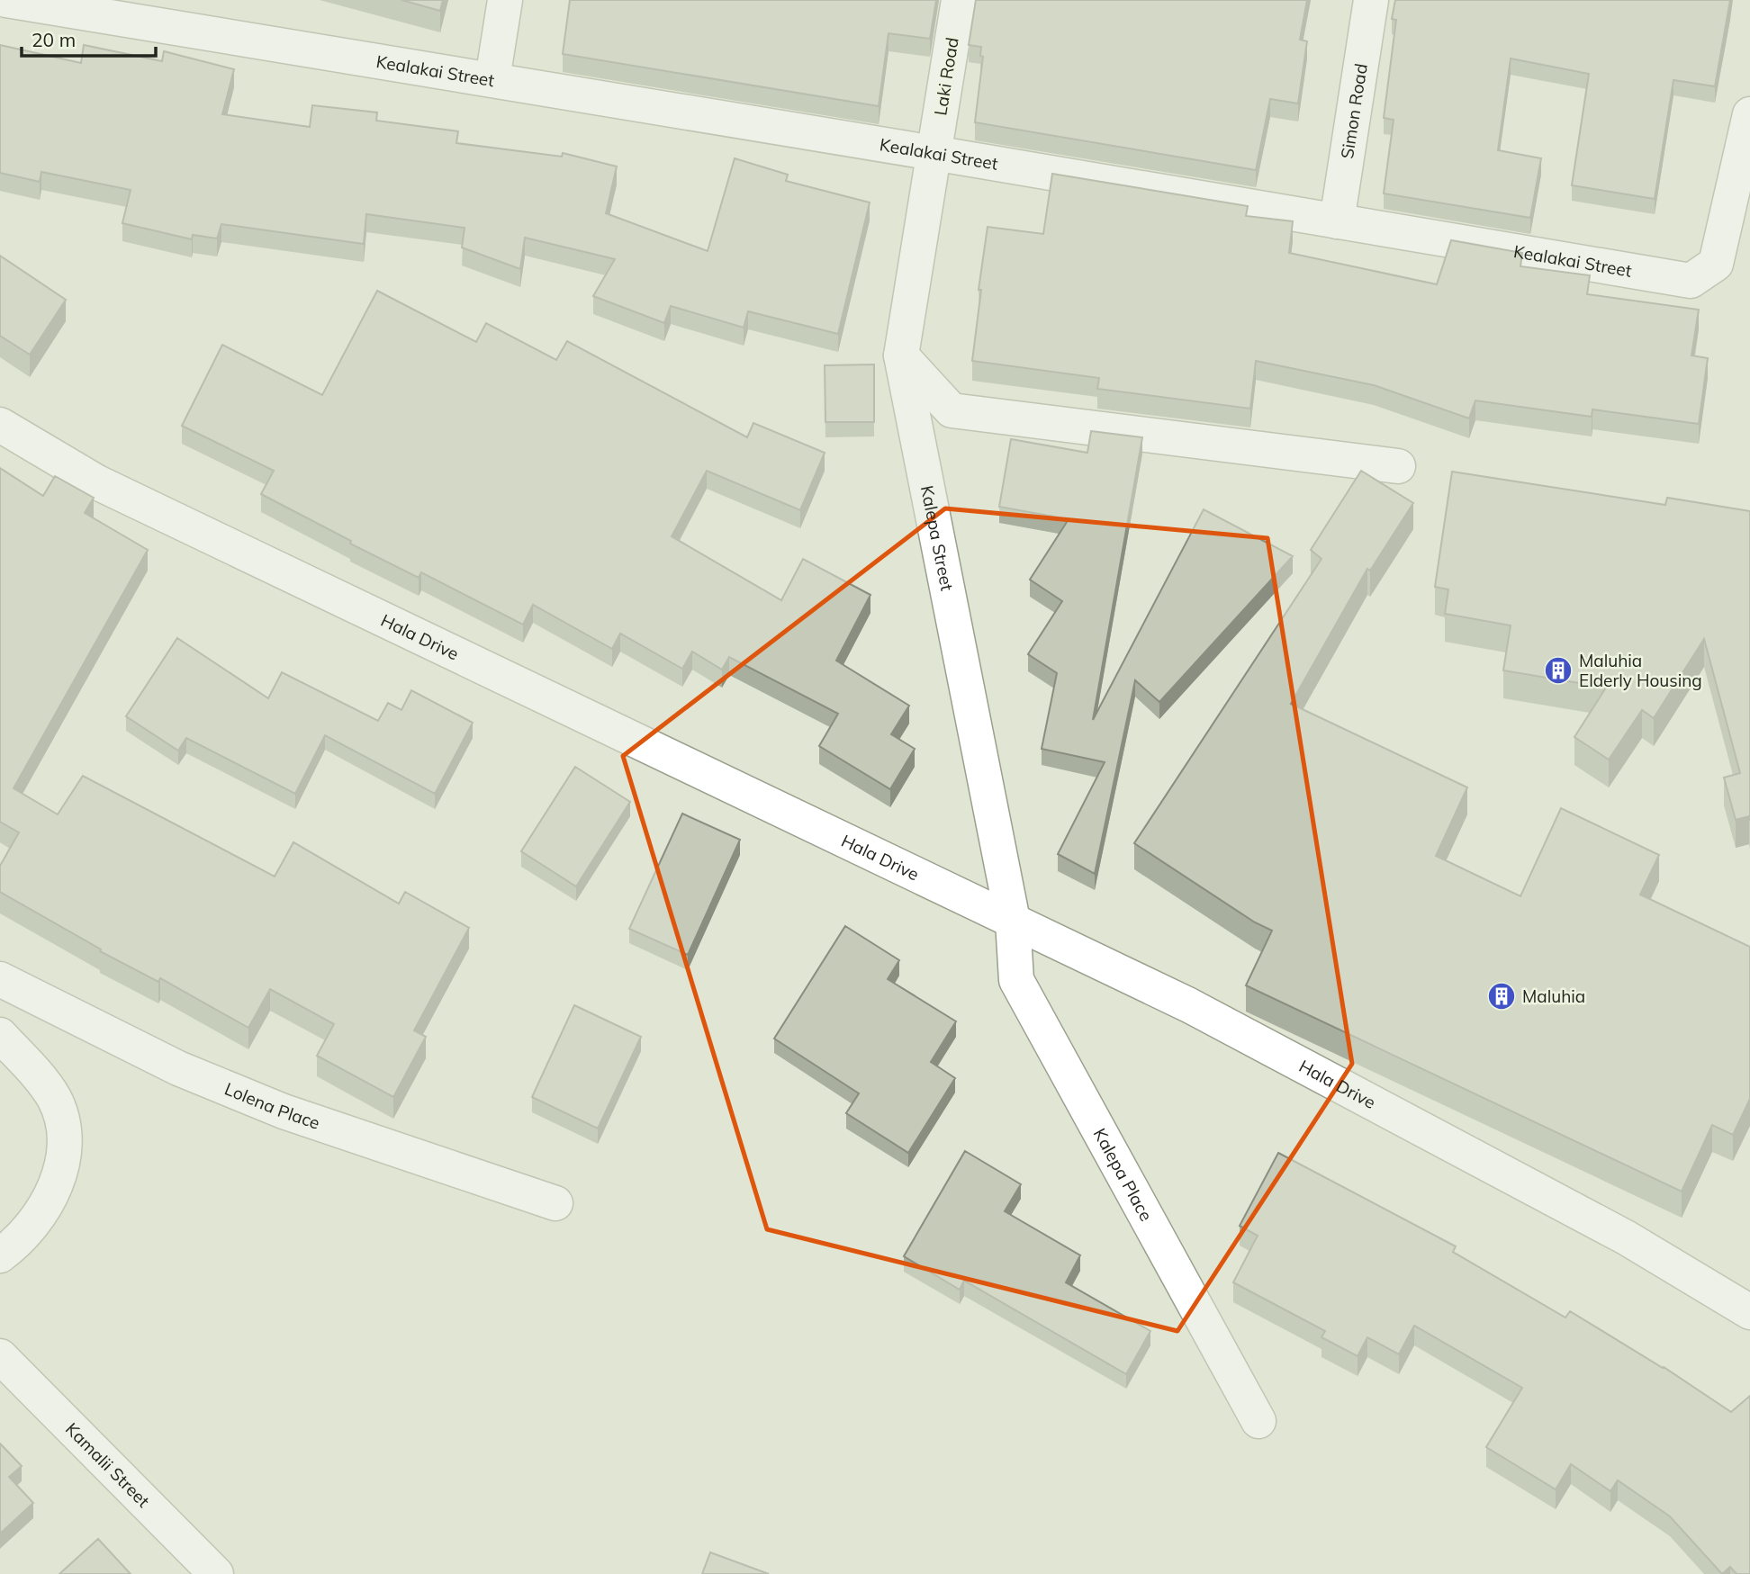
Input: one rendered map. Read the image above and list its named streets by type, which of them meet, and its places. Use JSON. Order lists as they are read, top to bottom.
{
  "streets": {
    "street": [
      "Kealakai Street",
      "Laki Road",
      "Simon Road",
      "Kalepa Street",
      "Hala Drive",
      "Lolena Place",
      "Kalepa Place",
      "Kamalii Street"
    ]
  },
  "crossings": [
    ["Kealakai Street", "Laki Road"],
    ["Kealakai Street", "Simon Road"],
    ["Kealakai Street", "Kalepa Street"],
    ["Laki Road", "Kalepa Street"],
    ["Kalepa Street", "Hala Drive"],
    ["Kalepa Street", "Kalepa Place"],
    ["Hala Drive", "Kalepa Place"]
  ],
  "places": {
    "building": ["Maluhia Elderly Housing", "Maluhia"]
  },
  "scale_bar": "20 m"
}
